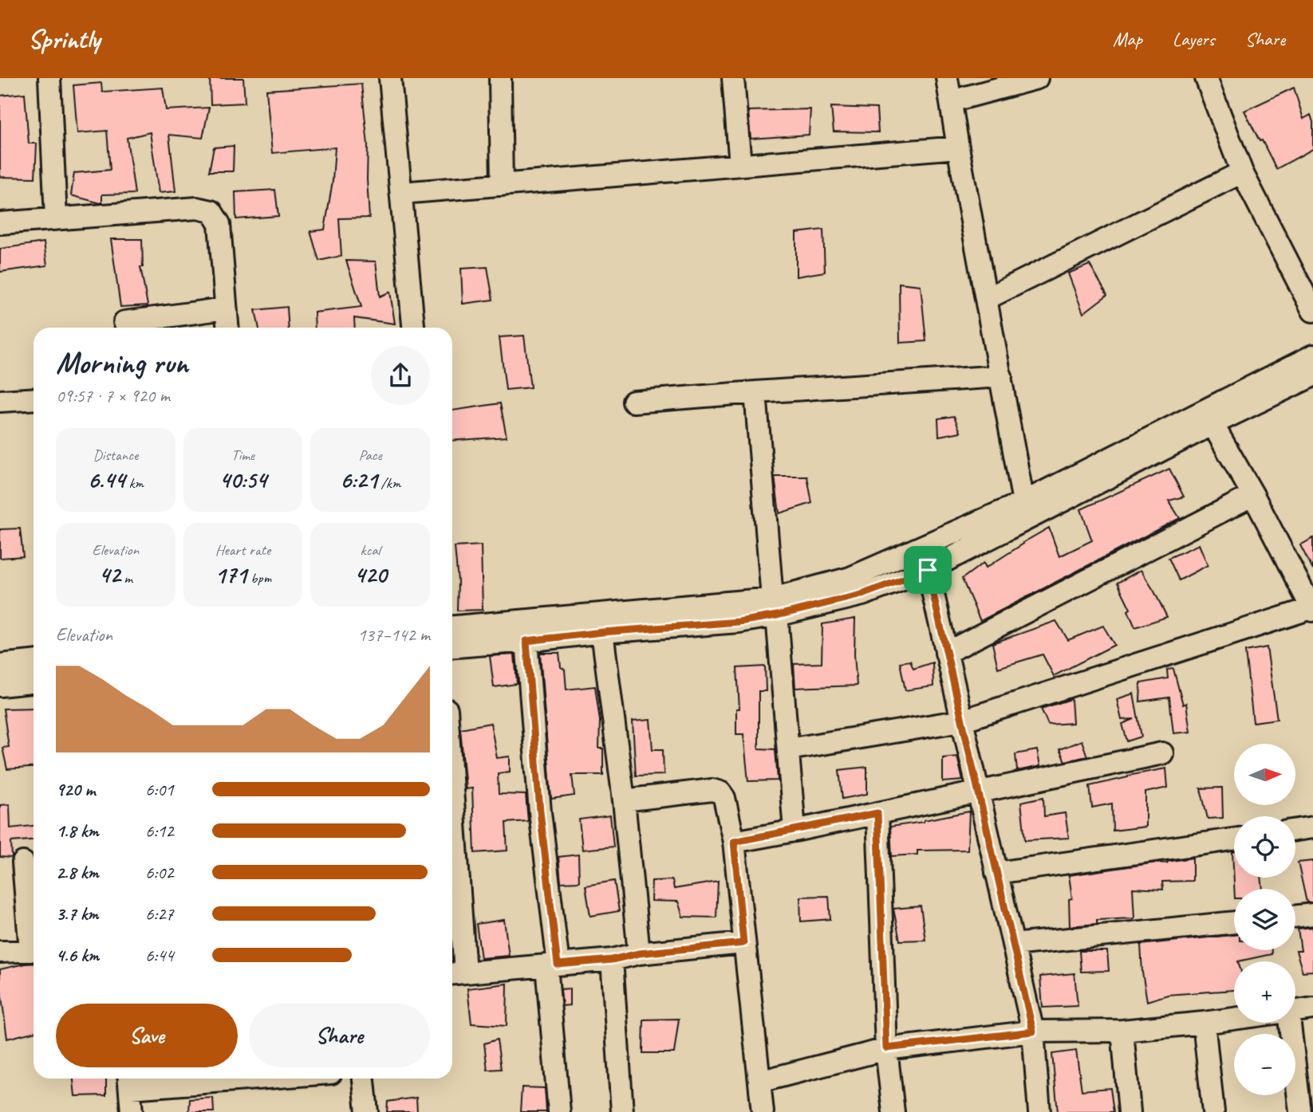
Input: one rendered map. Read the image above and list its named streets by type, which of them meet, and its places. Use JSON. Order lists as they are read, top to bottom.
{
  "north": "right",
  "page": {
    "header": "Sprintly",
    "nav": ["Map", "Layers", "Share"],
    "heading": ["Morning run", "09:57 · 7 × 920 m"],
    "stats": [
      ["Distance", "6.44 km"],
      ["Time", "40:54"],
      ["Pace", "6:21 /km"],
      ["Elevation", "42 m"],
      ["Heart rate", "171 bpm"],
      ["kcal", "420"]
    ],
    "chart": ["Elevation", "137–142 m"],
    "map_buttons": ["+", "−"],
    "list": [
      {
        "name": "920 m",
        "note": "6:01"
      },
      {
        "name": "1.8 km",
        "note": "6:12"
      },
      {
        "name": "2.8 km",
        "note": "6:02"
      },
      {
        "name": "3.7 km",
        "note": "6:27"
      },
      {
        "name": "4.6 km",
        "note": "6:44"
      }
    ],
    "buttons": ["Save", "Share"]
  }
}
